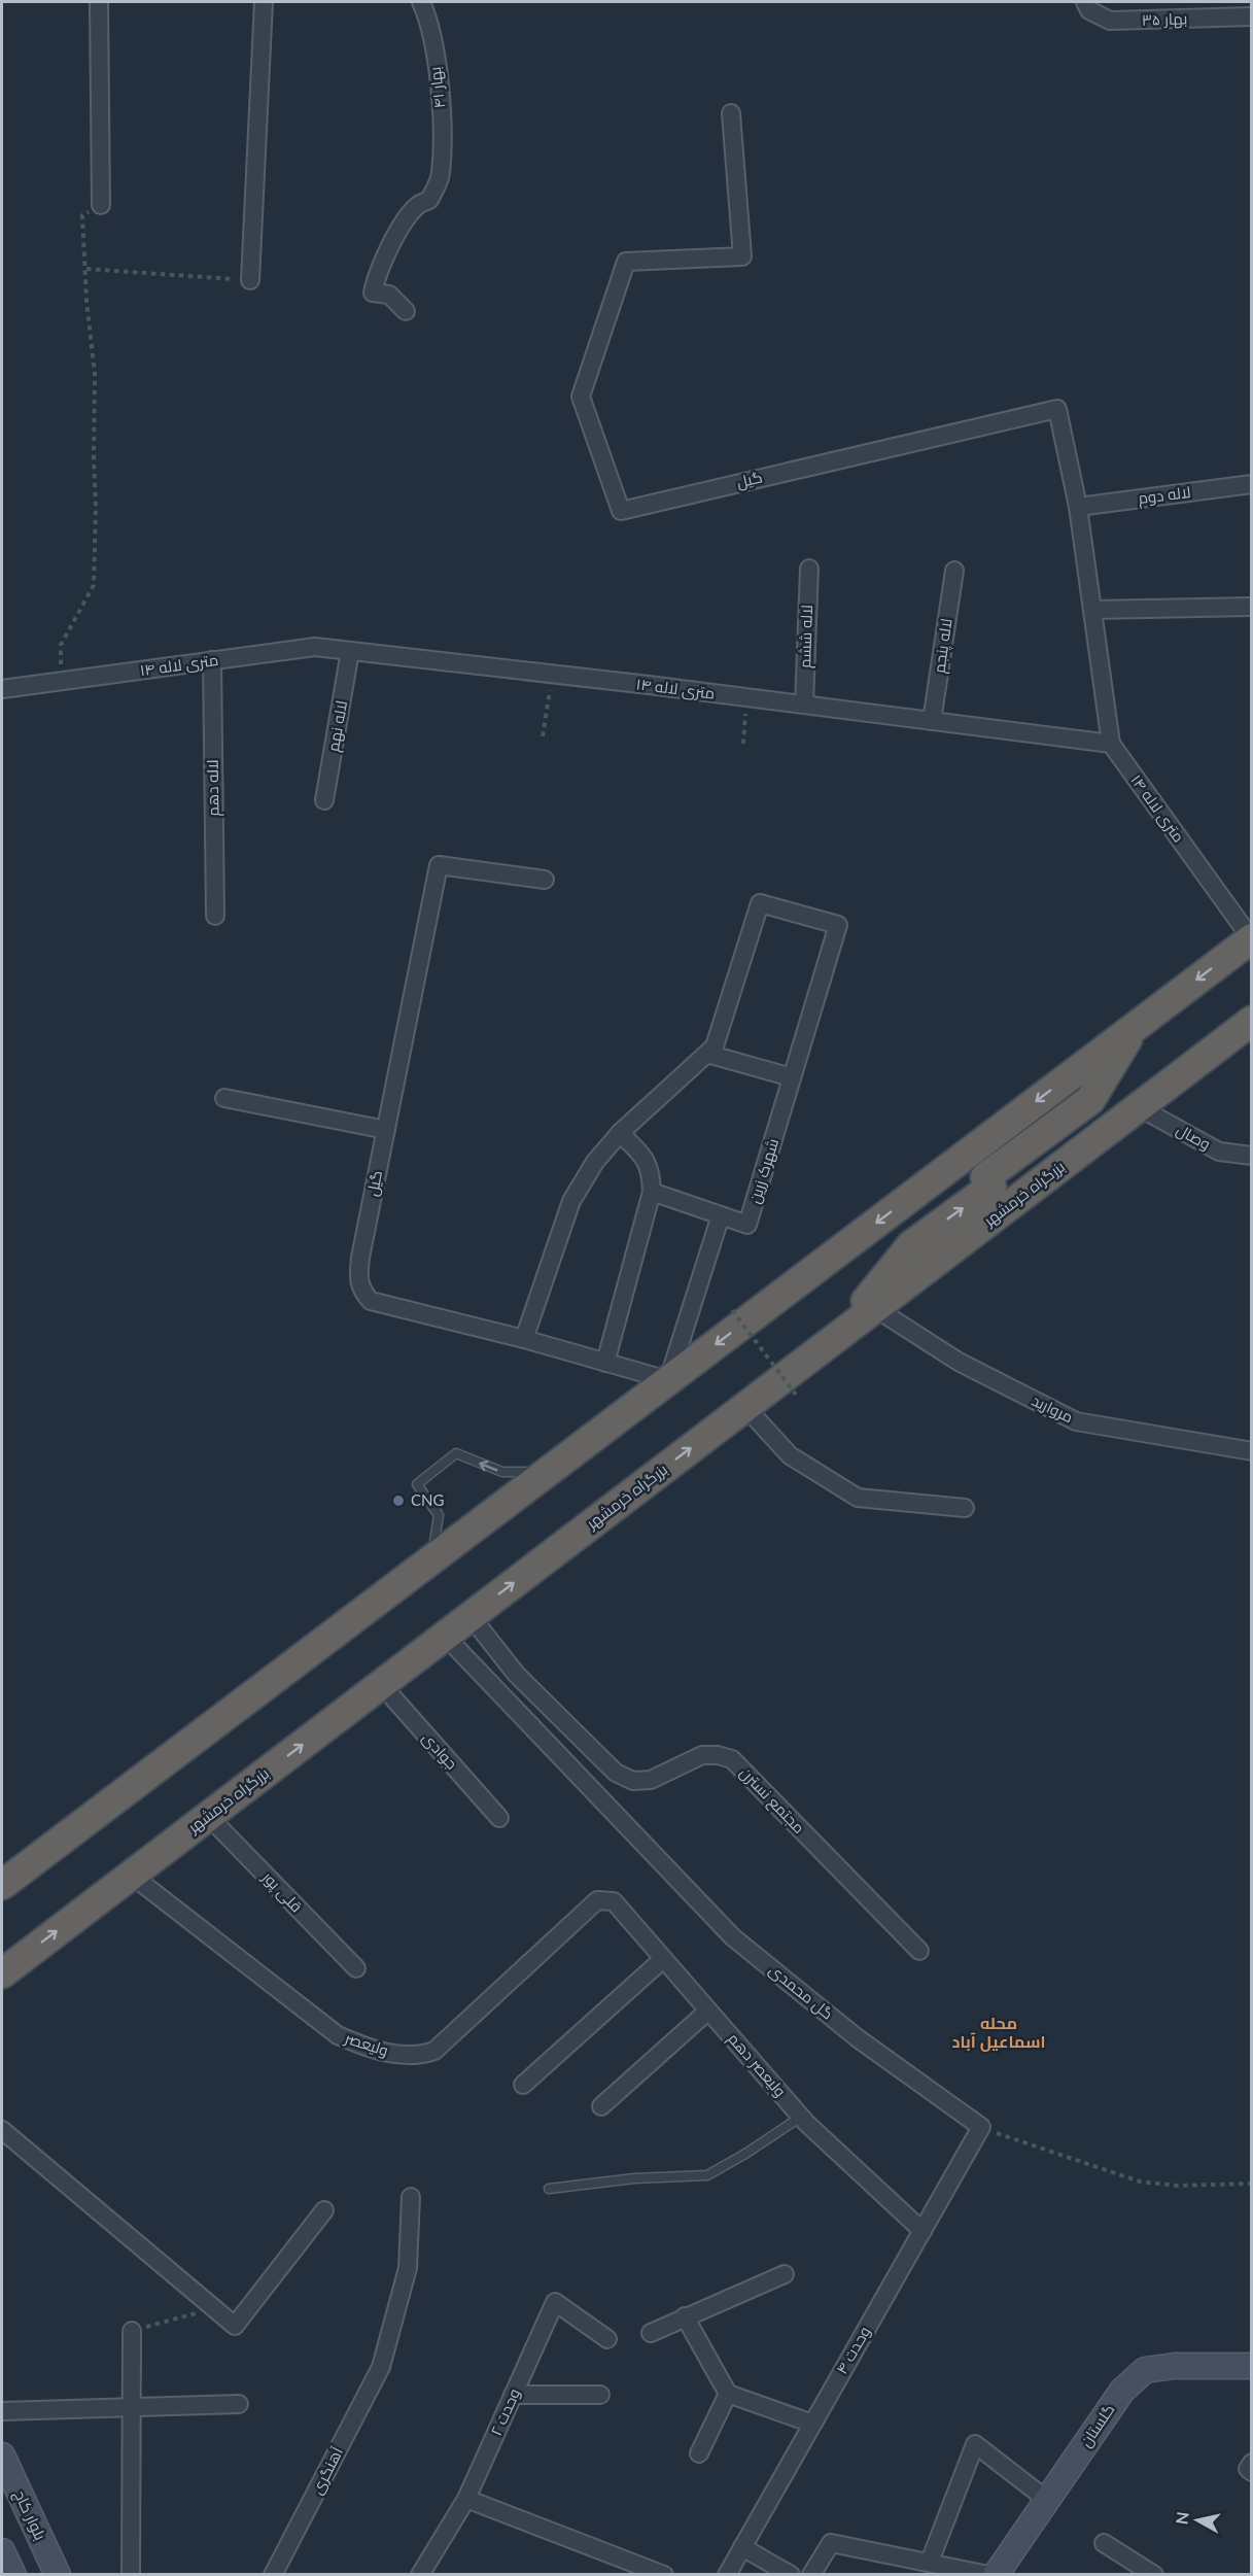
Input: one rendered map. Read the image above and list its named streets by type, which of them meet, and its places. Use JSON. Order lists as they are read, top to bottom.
{
  "streets": {
    "highway": ["بزرگراه خرمشهر"],
    "main road": ["گلستان", "بلوار کاج"],
    "street": [
      "بهار ۳۵",
      "بهار ۴۱",
      "گیل",
      "لاله دوم",
      "لاله ششم",
      "لاله پنجم",
      "۱۴ متری لاله",
      "لاله نهم",
      "لاله دهم",
      "وصال",
      "شهرک زرین",
      "مروارید",
      "جوادی",
      "مجتمع نسترن",
      "قلی پور",
      "گل محمدی",
      "ولیعصر",
      "ولیعصر دهم",
      "وحدت ۴",
      "وحدت ۲",
      "آهنگری"
    ]
  },
  "crossings": [
    ["گیل", "لاله دوم"],
    ["گیل", "۱۴ متری لاله"],
    ["لاله ششم", "۱۴ متری لاله"],
    ["لاله پنجم", "۱۴ متری لاله"],
    ["۱۴ متری لاله", "لاله نهم"],
    ["۱۴ متری لاله", "لاله دهم"],
    ["وصال", "بزرگراه خرمشهر"],
    ["بزرگراه خرمشهر", "مروارید"],
    ["بزرگراه خرمشهر", "جوادی"],
    ["بزرگراه خرمشهر", "مجتمع نسترن"],
    ["بزرگراه خرمشهر", "قلی پور"],
    ["بزرگراه خرمشهر", "گل محمدی"],
    ["بزرگراه خرمشهر", "ولیعصر"],
    ["گل محمدی", "وحدت ۴"],
    ["ولیعصر", "ولیعصر دهم"],
    ["ولیعصر دهم", "وحدت ۴"]
  ],
  "districts": ["محله اسماعیل آباد"],
  "places": ["CNG"],
  "north": "left"
}
